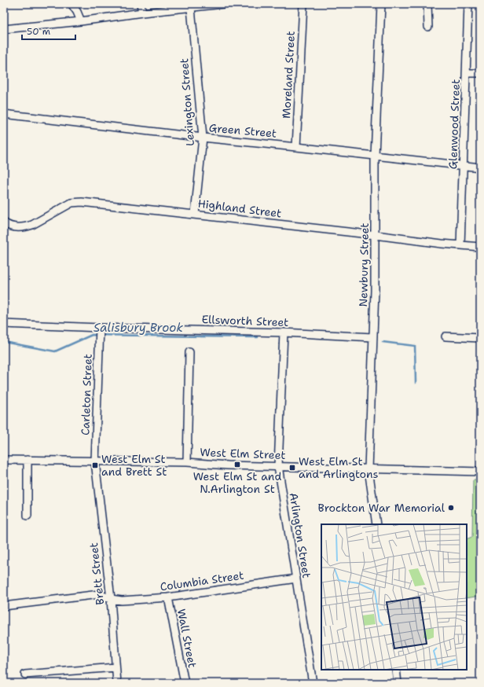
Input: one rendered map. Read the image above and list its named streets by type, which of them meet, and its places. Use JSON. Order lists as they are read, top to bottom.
{
  "streets": {
    "street": [
      "Moreland Street",
      "Lexington Street",
      "Glenwood Street",
      "Green Street",
      "Highland Street",
      "Newbury Street",
      "Ellsworth Street",
      "Carleton Street",
      "West Elm Street",
      "Arlington Street",
      "Brett Street",
      "Columbia Street",
      "Wall Street"
    ]
  },
  "crossings": [
    ["Moreland Street", "Green Street"],
    ["Lexington Street", "Green Street"],
    ["Lexington Street", "Highland Street"],
    ["Glenwood Street", "Green Street"],
    ["Glenwood Street", "Highland Street"],
    ["Green Street", "Newbury Street"],
    ["Highland Street", "Newbury Street"],
    ["Newbury Street", "Ellsworth Street"],
    ["Newbury Street", "West Elm Street"],
    ["Ellsworth Street", "Carleton Street"],
    ["Ellsworth Street", "Arlington Street"],
    ["Carleton Street", "West Elm Street"],
    ["Carleton Street", "Brett Street"],
    ["West Elm Street", "Arlington Street"],
    ["West Elm Street", "Brett Street"],
    ["Arlington Street", "Columbia Street"],
    ["Brett Street", "Columbia Street"],
    ["Columbia Street", "Wall Street"]
  ],
  "water": ["Salisbury Brook"],
  "places": {
    "transit": ["West Elm St and N.Arlington St", "West Elm St and Brett St", "West Elm St and Arlingtons"],
    "other": ["Brockton War Memorial"]
  },
  "scale_bar": "50 m"
}
